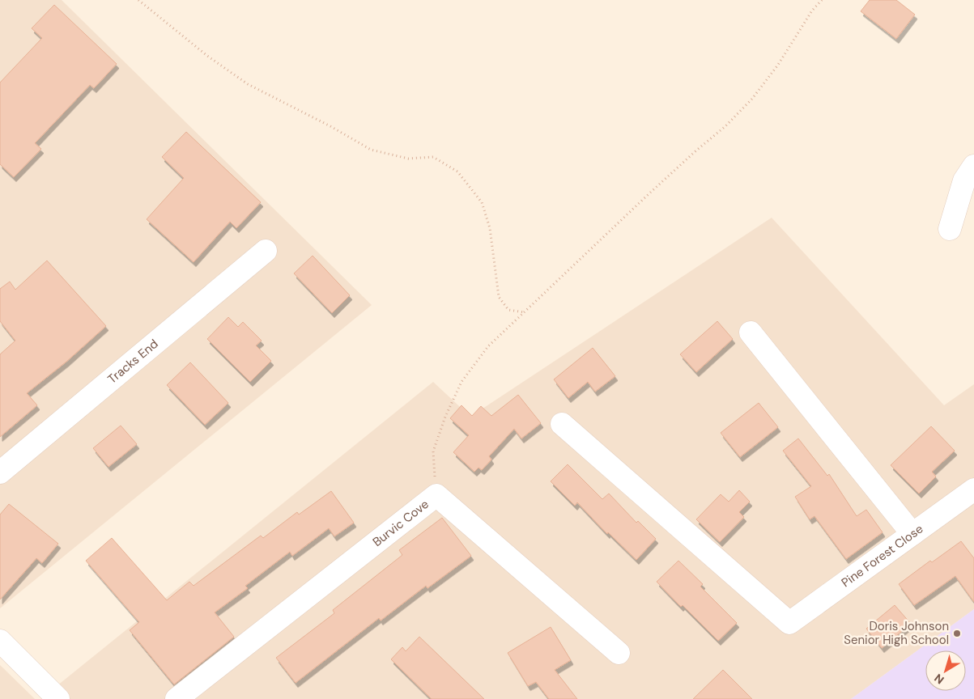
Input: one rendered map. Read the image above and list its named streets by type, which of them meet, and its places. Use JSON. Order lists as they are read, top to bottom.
{
  "streets": {
    "street": ["Tracks End", "Burvic Cove", "Pine Forest Close"]
  },
  "places": ["Doris Johnson Senior High School"],
  "north": "bottom left"
}
